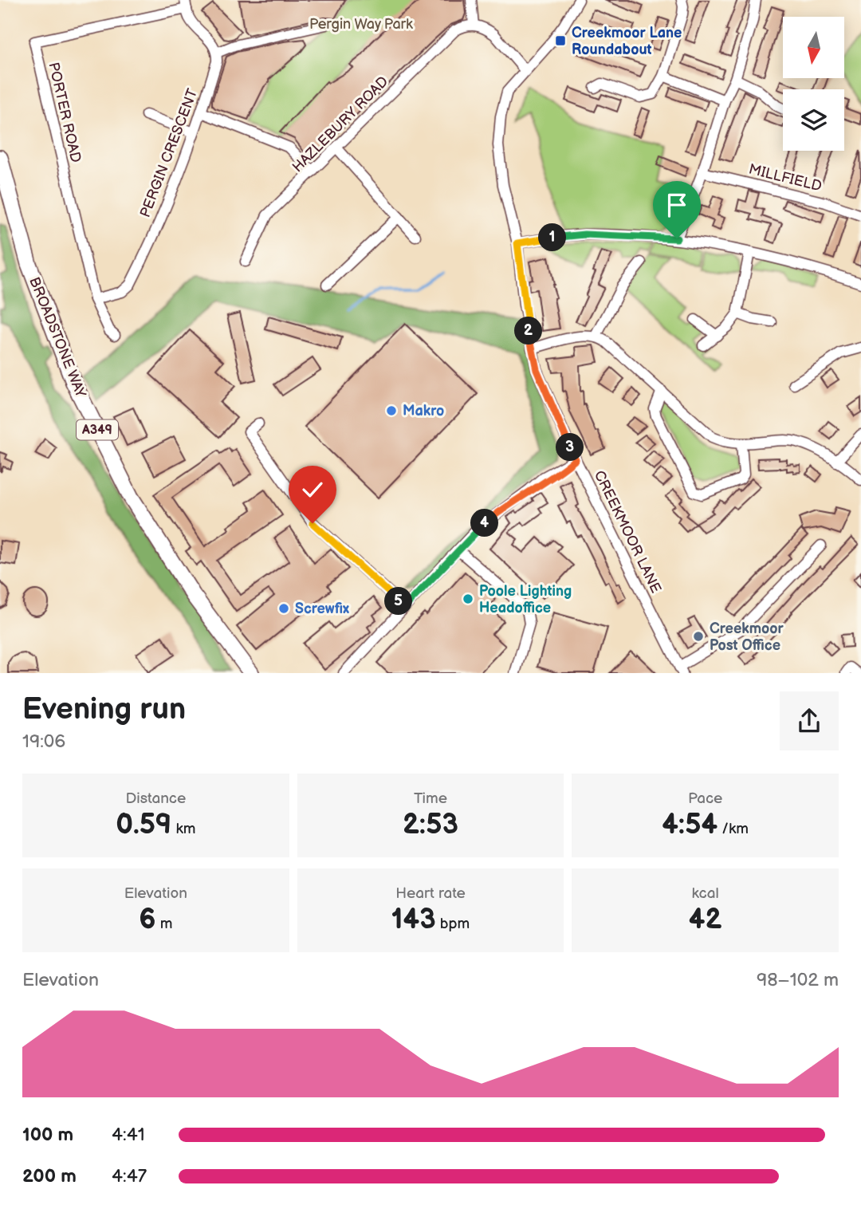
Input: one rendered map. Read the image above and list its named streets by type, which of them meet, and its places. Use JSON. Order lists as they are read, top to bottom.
{
  "streets": {
    "main road": ["BROADSTONE WAY", "A349"],
    "street": [
      "PORTER ROAD",
      "HAZLEBURY ROAD",
      "PERGIN CRESCENT",
      "MILLFIELD",
      "CREEKMOOR LANE"
    ]
  },
  "crossings": [
    ["PORTER ROAD", "PERGIN CRESCENT"]
  ],
  "parks": ["Pergin Way Park"],
  "places": {
    "transit": ["Creekmoor Lane Roundabout"],
    "other": [
      "Makro",
      "Poole Lighting Headoffice",
      "Screwfix",
      "Creekmoor Post Office"
    ]
  },
  "north": "bottom",
  "page": {
    "pins": [
      "1",
      "2",
      "3",
      "4",
      "5"
    ],
    "heading": ["Evening run", "19:06"],
    "stats": [
      ["Distance", "0.59 km"],
      ["Time", "2:53"],
      ["Pace", "4:54 /km"],
      ["Elevation", "6 m"],
      ["Heart rate", "143 bpm"],
      ["kcal", "42"]
    ],
    "chart": ["Elevation", "98–102 m"],
    "list": [
      {
        "name": "100 m",
        "note": "4:41"
      },
      {
        "name": "200 m",
        "note": "4:47"
      }
    ]
  }
}
